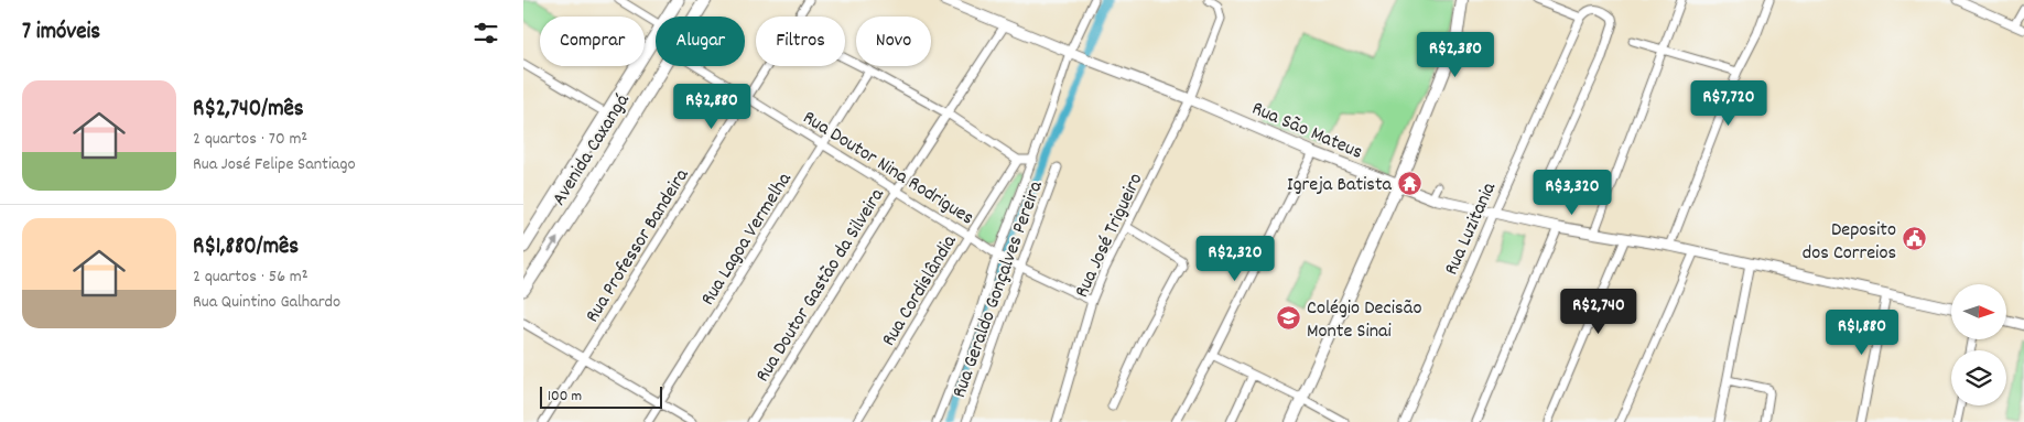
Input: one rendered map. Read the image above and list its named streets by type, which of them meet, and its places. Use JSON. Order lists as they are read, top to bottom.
{
  "streets": {
    "main road": ["Avenida Caxangá"],
    "street": [
      "Rua São Mateus",
      "Rua Doutor Nina Rodrigues",
      "Rua Luzitania",
      "Rua José Trigueiro",
      "Rua Lagoa Vermelha",
      "Rua Professor Bandeira",
      "Rua Doutor Gastão da Silveira",
      "Rua Geraldo Gonçalves Pereira",
      "Rua Cordislândia"
    ]
  },
  "crossings": [
    ["Rua São Mateus", "Rua Luzitania"],
    ["Rua São Mateus", "Rua José Trigueiro"],
    ["Rua São Mateus", "Rua Doutor Gastão da Silveira"],
    ["Rua Doutor Nina Rodrigues", "Rua José Trigueiro"],
    ["Rua Doutor Nina Rodrigues", "Rua Lagoa Vermelha"],
    ["Rua Doutor Nina Rodrigues", "Rua Professor Bandeira"],
    ["Rua Doutor Nina Rodrigues", "Rua Doutor Gastão da Silveira"],
    ["Rua Doutor Nina Rodrigues", "Rua Geraldo Gonçalves Pereira"],
    ["Rua Doutor Nina Rodrigues", "Rua Cordislândia"]
  ],
  "places": {
    "temple": ["Igreja Batista"],
    "public building": ["Deposito dos Correios"],
    "school or university": ["Colégio Decisão Monte Sinai"]
  },
  "scale_bar": "100 m",
  "north": "right",
  "page": {
    "heading": "7 imóveis",
    "chip": [
      "Comprar",
      "Alugar",
      "Filtros",
      "Novo"
    ],
    "price": [
      "R$2,380",
      "R$7,720",
      "R$2,880",
      "R$3,320",
      "R$2,320",
      "R$2,740",
      "R$1,880"
    ],
    "list": [
      {
        "name": "R$2,740/mês",
        "note": "2 quartos · 70 m² · Rua José Felipe Santiago"
      },
      {
        "name": "R$1,880/mês",
        "note": "2 quartos · 56 m² · Rua Quintino Galhardo"
      }
    ],
    "scale": "100 m"
  }
}
